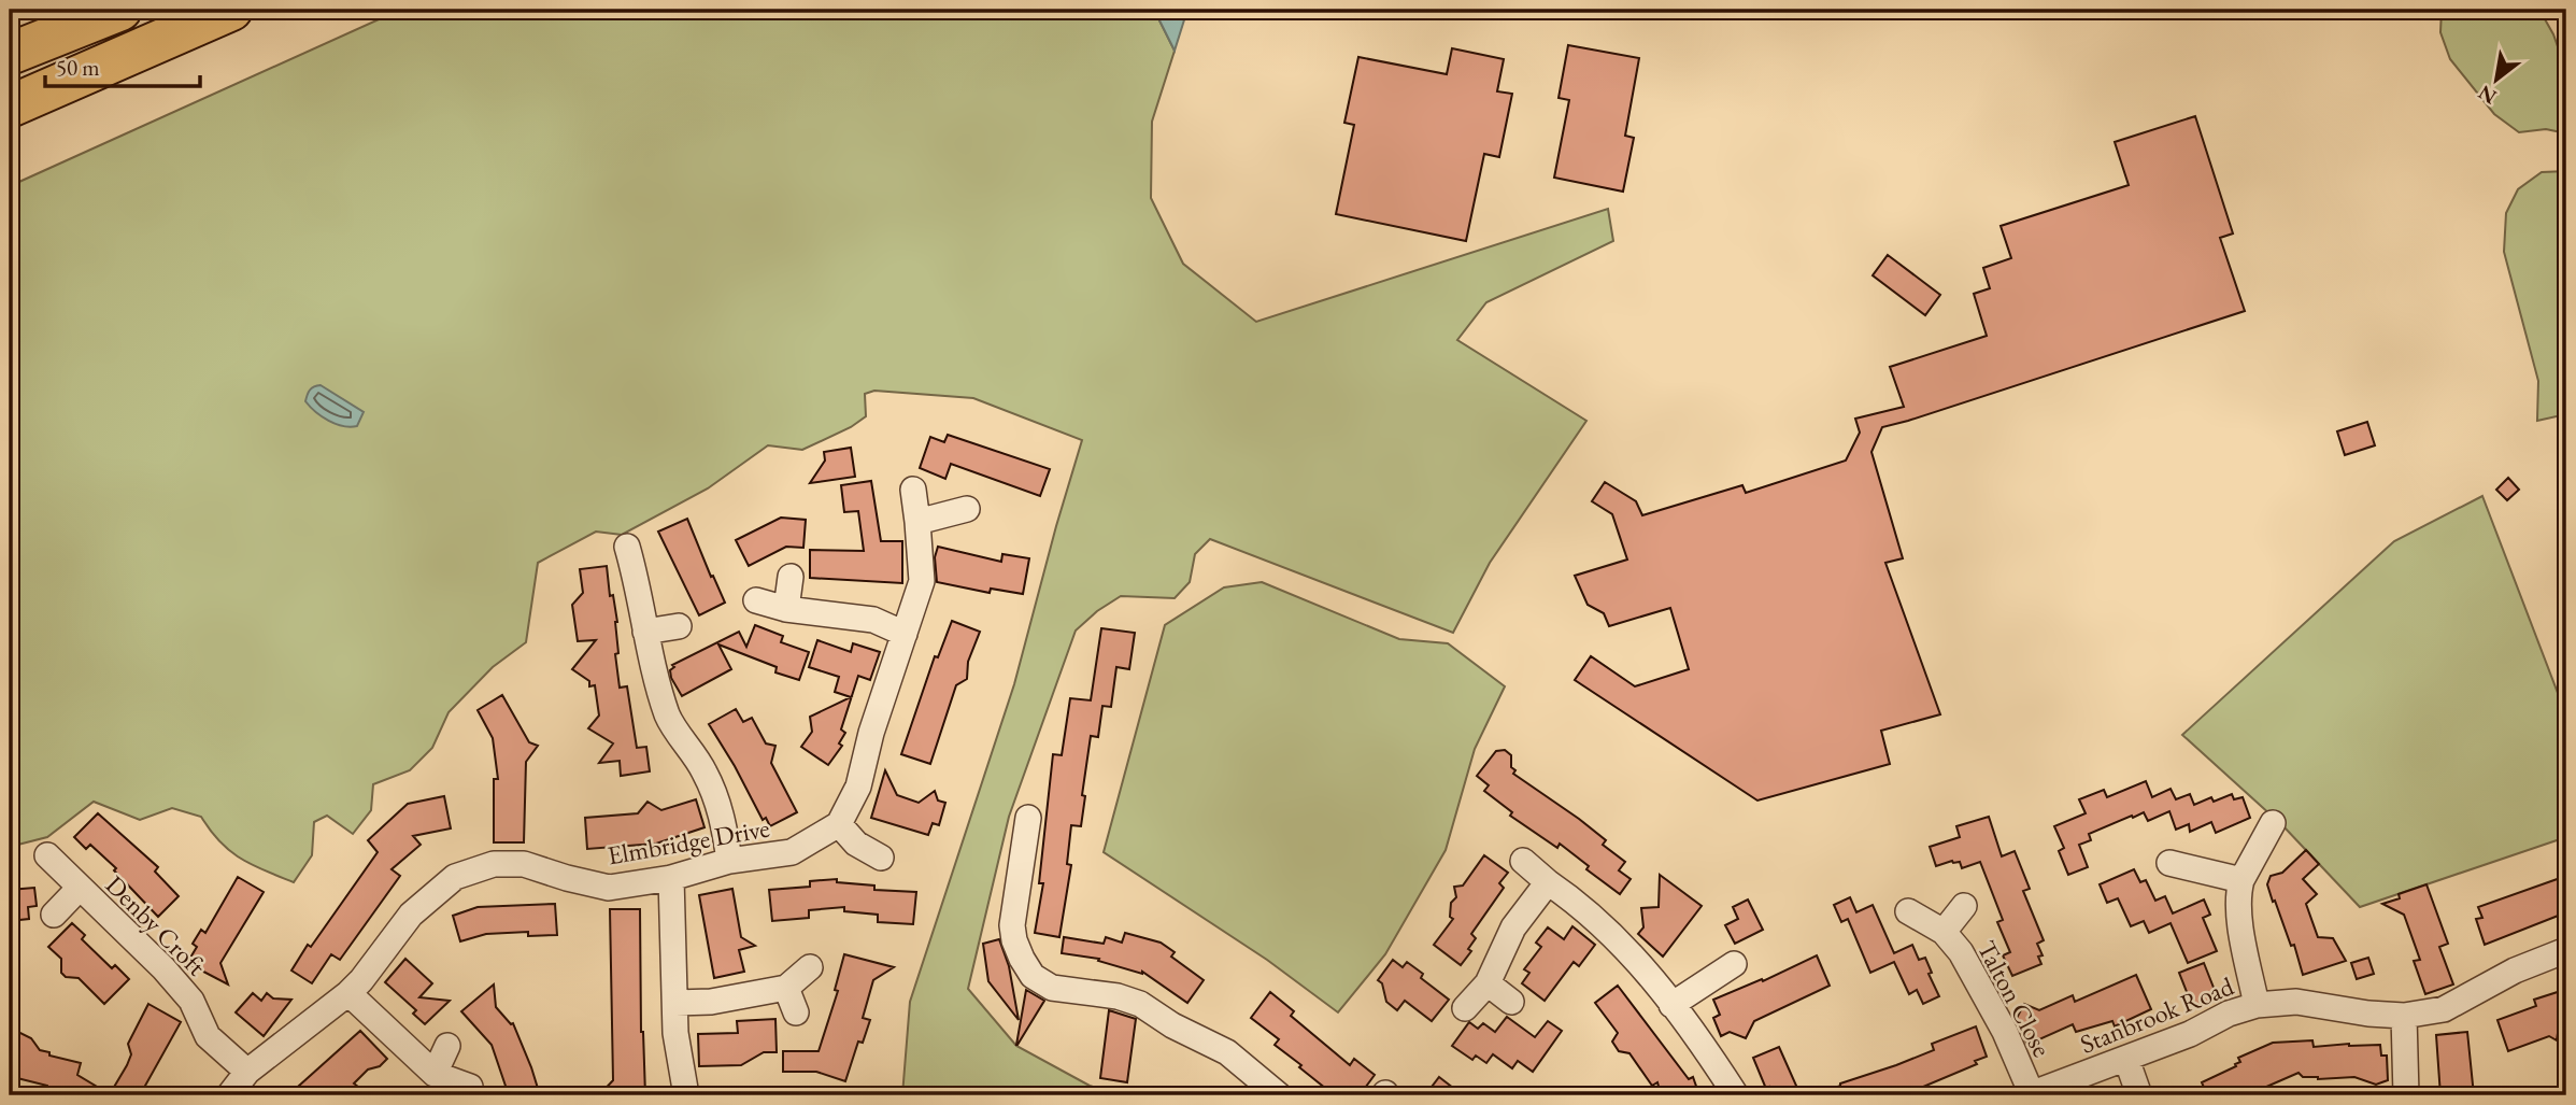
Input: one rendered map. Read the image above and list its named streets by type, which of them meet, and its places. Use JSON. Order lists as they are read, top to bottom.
{
  "streets": {
    "street": [
      "Elmbridge Drive",
      "Denby Croft",
      "Talton Close",
      "Stanbrook Road"
    ]
  },
  "crossings": [
    ["Elmbridge Drive", "Denby Croft"],
    ["Talton Close", "Stanbrook Road"]
  ],
  "scale_bar": "50 m",
  "north": "bottom left"
}
